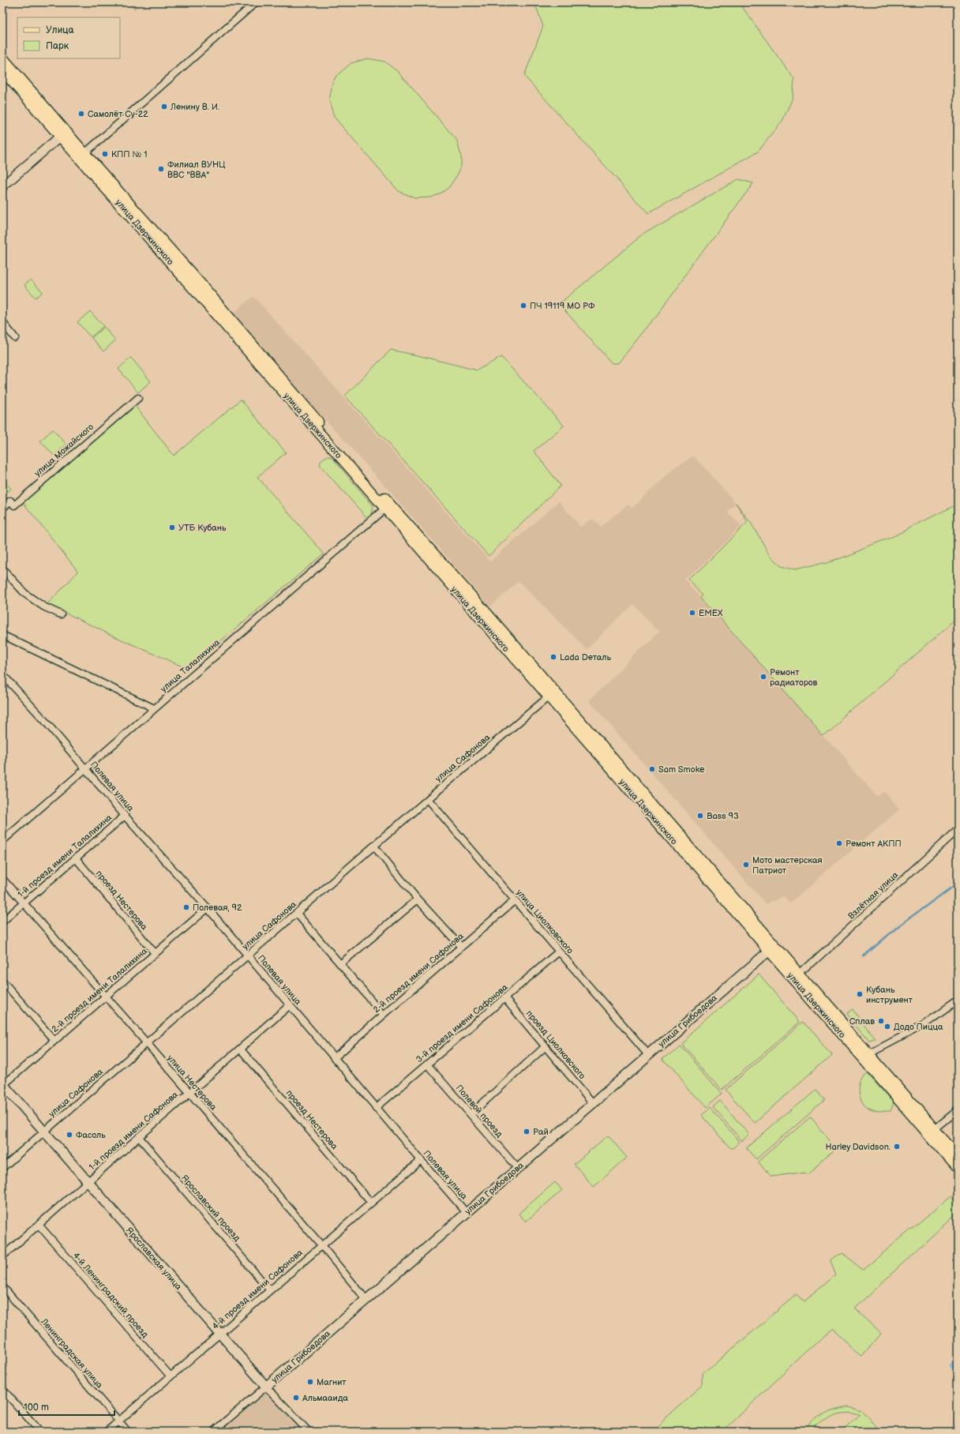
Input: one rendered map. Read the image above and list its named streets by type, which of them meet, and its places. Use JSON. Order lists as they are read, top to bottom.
{
  "streets": {
    "main road": ["улица Дзержинского"],
    "street": [
      "улица Можайского",
      "улица Талалихина",
      "улица Сафонова",
      "Полевая улица",
      "1-й проезд имени Талалихина",
      "Взлётная улица",
      "проезд Нестерова",
      "улица Циолковского",
      "2-й проезд имени Сафонова",
      "2-й проезд имени Талалихина",
      "улица Грибоедова",
      "3-й проезд имени Сафонова",
      "проезд Циолковского",
      "улица Нестерова",
      "Полевой проезд",
      "1-й проезд имени Сафонова",
      "Ярославский проезд",
      "Ярославская улица",
      "4-й проезд имени Сафонова",
      "4-й Ленинградский проезд",
      "Ленинградская улица"
    ]
  },
  "crossings": [
    ["улица Дзержинского", "улица Талалихина"],
    ["улица Дзержинского", "улица Сафонова"],
    ["улица Дзержинского", "Взлётная улица"],
    ["улица Дзержинского", "улица Грибоедова"],
    ["улица Талалихина", "Полевая улица"],
    ["улица Сафонова", "Полевая улица"],
    ["улица Сафонова", "улица Циолковского"],
    ["улица Сафонова", "улица Нестерова"],
    ["улица Сафонова", "Ярославская улица"],
    ["Полевая улица", "1-й проезд имени Талалихина"],
    ["Полевая улица", "2-й проезд имени Сафонова"],
    ["Полевая улица", "2-й проезд имени Талалихина"],
    ["Полевая улица", "улица Грибоедова"],
    ["Полевая улица", "3-й проезд имени Сафонова"],
    ["Полевая улица", "1-й проезд имени Сафонова"],
    ["Полевая улица", "4-й проезд имени Сафонова"],
    ["1-й проезд имени Талалихина", "проезд Нестерова"],
    ["1-й проезд имени Талалихина", "улица Нестерова"],
    ["проезд Нестерова", "2-й проезд имени Талалихина"],
    ["проезд Нестерова", "1-й проезд имени Сафонова"],
    ["проезд Нестерова", "4-й проезд имени Сафонова"],
    ["улица Циолковского", "2-й проезд имени Сафонова"],
    ["улица Циолковского", "улица Грибоедова"],
    ["улица Циолковского", "3-й проезд имени Сафонова"],
    ["2-й проезд имени Талалихина", "улица Нестерова"],
    ["2-й проезд имени Талалихина", "Ярославская улица"],
    ["улица Грибоедова", "проезд Циолковского"],
    ["улица Грибоедова", "улица Нестерова"],
    ["улица Грибоедова", "Полевой проезд"],
    ["улица Грибоедова", "Ярославская улица"],
    ["3-й проезд имени Сафонова", "проезд Циолковского"],
    ["3-й проезд имени Сафонова", "Полевой проезд"],
    ["улица Нестерова", "1-й проезд имени Сафонова"],
    ["улица Нестерова", "4-й проезд имени Сафонова"],
    ["1-й проезд имени Сафонова", "Ярославский проезд"],
    ["1-й проезд имени Сафонова", "Ярославская улица"],
    ["1-й проезд имени Сафонова", "4-й Ленинградский проезд"],
    ["Ярославский проезд", "4-й проезд имени Сафонова"],
    ["Ярославская улица", "4-й проезд имени Сафонова"],
    ["4-й проезд имени Сафонова", "4-й Ленинградский проезд"],
    ["4-й проезд имени Сафонова", "Ленинградская улица"]
  ],
  "places": [
    "Ленину В. И.",
    "Самолёт Су-22",
    "КПП № 1",
    "Филиал ВУНЦ ВВС \"ВВА\"",
    "ПЧ 19119 МО РФ",
    "УТБ Кубань",
    "EMEX",
    "Lada Dеталь",
    "Ремонт радиаторов",
    "Sam Smoke",
    "Bass 93",
    "Ремонт АКПП",
    "Мото мастерская Патриот",
    "Полевая, 92",
    "Кубань инструмент",
    "Сплав",
    "Додо Пицца",
    "Рай",
    "Фасоль",
    "Harley Davidson.",
    "Магнит",
    "Альмааида"
  ],
  "legend": ["Улица", "Парк"],
  "scale_bar": "100 m"
}
